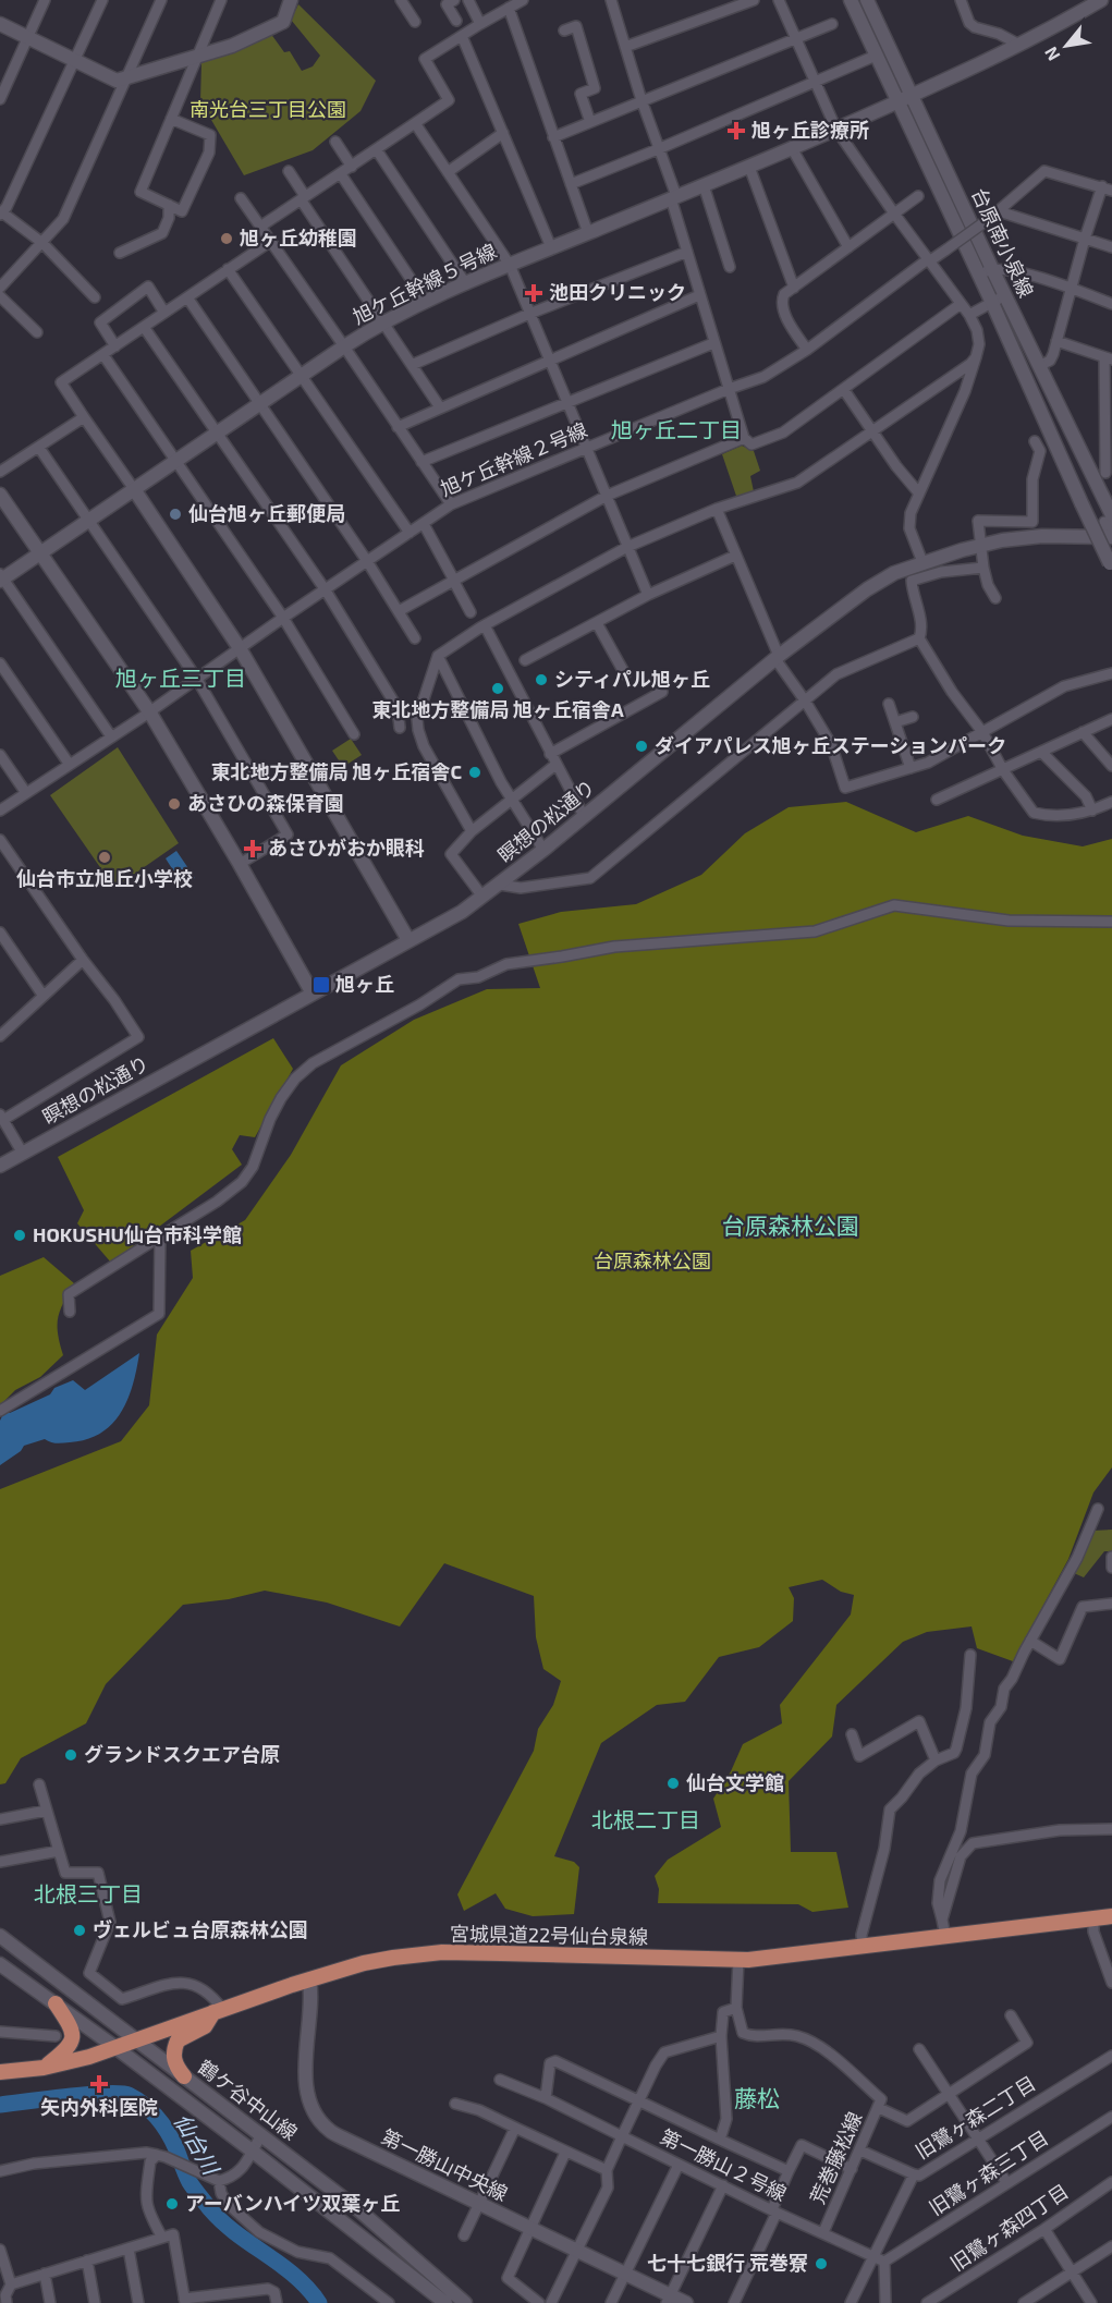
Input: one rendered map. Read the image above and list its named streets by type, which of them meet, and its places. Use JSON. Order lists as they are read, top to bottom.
{
  "streets": {
    "main road": ["宮城県道22号仙台泉線"],
    "street": [
      "台原南小泉線",
      "旭ケ丘幹線５号線",
      "旭ケ丘幹線２号線",
      "瞑想の松通り",
      "鶴ケ谷中山線",
      "旧鷺ヶ森二丁目",
      "荒巻藤松線",
      "第一勝山中央線",
      "第一勝山２号線",
      "旧鷺ヶ森三丁目",
      "旧鷺ヶ森四丁目"
    ]
  },
  "crossings": [
    ["台原南小泉線", "旭ケ丘幹線５号線"],
    ["宮城県道22号仙台泉線", "鶴ケ谷中山線"],
    ["宮城県道22号仙台泉線", "荒巻藤松線"],
    ["宮城県道22号仙台泉線", "第一勝山中央線"],
    ["旧鷺ヶ森二丁目", "第一勝山２号線"],
    ["荒巻藤松線", "第一勝山２号線"],
    ["第一勝山２号線", "旧鷺ヶ森三丁目"]
  ],
  "districts": [
    "旭ヶ丘二丁目",
    "旭ヶ丘三丁目",
    "台原森林公園",
    "北根二丁目",
    "北根三丁目",
    "藤松"
  ],
  "water": ["仙台川"],
  "parks": ["南光台三丁目公園", "台原森林公園"],
  "places": {
    "health": [
      "旭ヶ丘診療所",
      "池田クリニック",
      "あさひがおか眼科",
      "矢内外科医院"
    ],
    "other": [
      "旭ヶ丘幼稚園",
      "仙台旭ヶ丘郵便局",
      "シティパル旭ヶ丘",
      "東北地方整備局 旭ヶ丘宿舎A",
      "ダイアパレス旭ヶ丘ステーションパーク",
      "東北地方整備局 旭ヶ丘宿舎C",
      "あさひの森保育園",
      "仙台市立旭丘小学校",
      "HOKUSHU仙台市科学館",
      "グランドスクエア台原",
      "仙台文学館",
      "ヴェルビュ台原森林公園",
      "アーバンハイツ双葉ヶ丘",
      "七十七銀行 荒巻寮"
    ],
    "transit": ["旭ヶ丘"]
  },
  "north": "bottom left"
}
